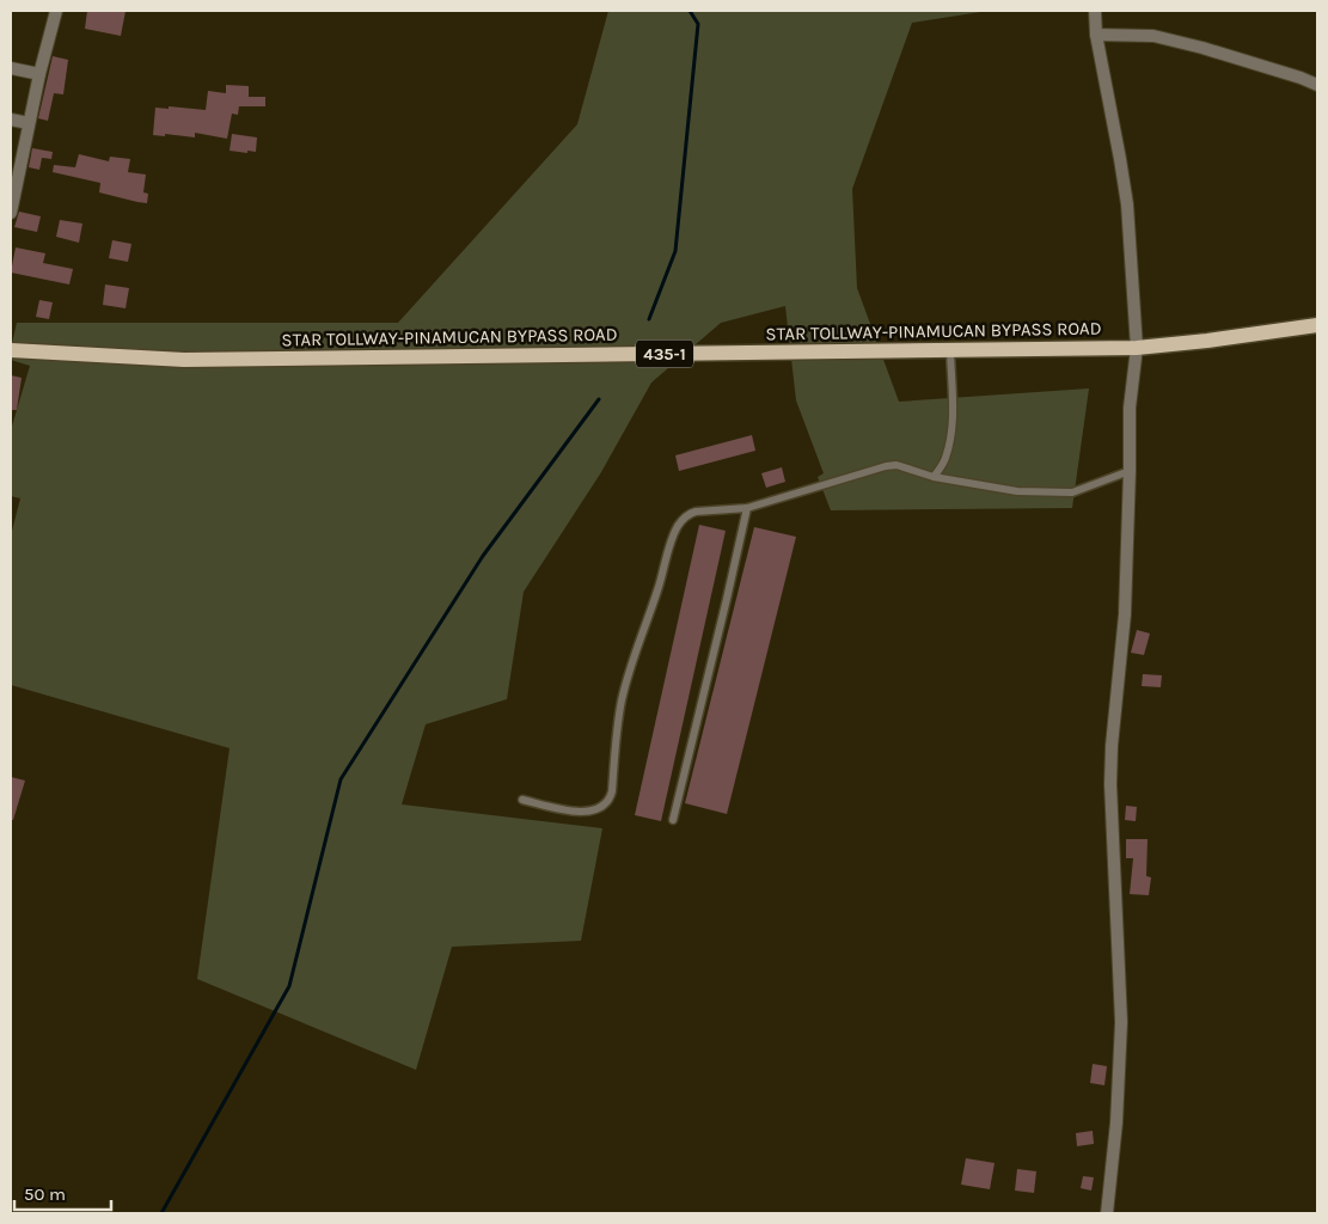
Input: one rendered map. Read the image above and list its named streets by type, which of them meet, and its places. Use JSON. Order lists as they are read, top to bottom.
{
  "streets": {
    "main road": ["STAR TOLLWAY-PINAMUCAN BYPASS ROAD", "435-1"]
  },
  "scale_bar": "50 m"
}
